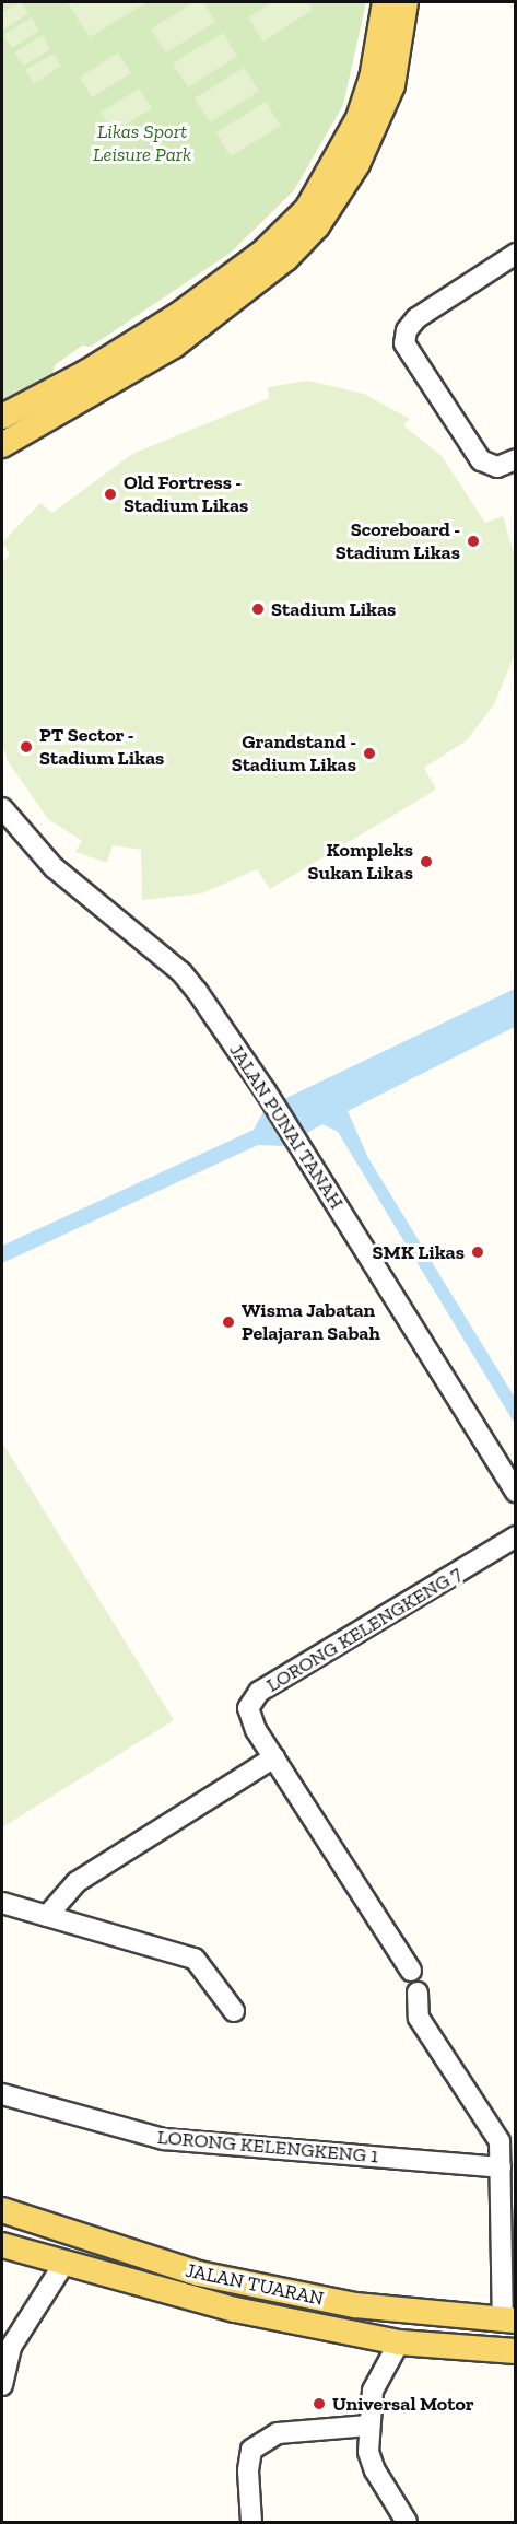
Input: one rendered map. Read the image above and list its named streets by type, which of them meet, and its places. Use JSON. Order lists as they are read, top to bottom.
{
  "streets": {
    "main road": ["JALAN TUARAN"],
    "street": ["JALAN PUNAI TANAH", "LORONG KELENGKENG 7", "LORONG KELENGKENG 1"]
  },
  "parks": ["Likas Sport Leisure Park"],
  "places": [
    "Old Fortress - Stadium Likas",
    "Scoreboard - Stadium Likas",
    "Stadium Likas",
    "PT Sector - Stadium Likas",
    "Grandstand - Stadium Likas",
    "Kompleks Sukan Likas",
    "SMK Likas",
    "Wisma Jabatan Pelajaran Sabah",
    "Universal Motor"
  ]
}
